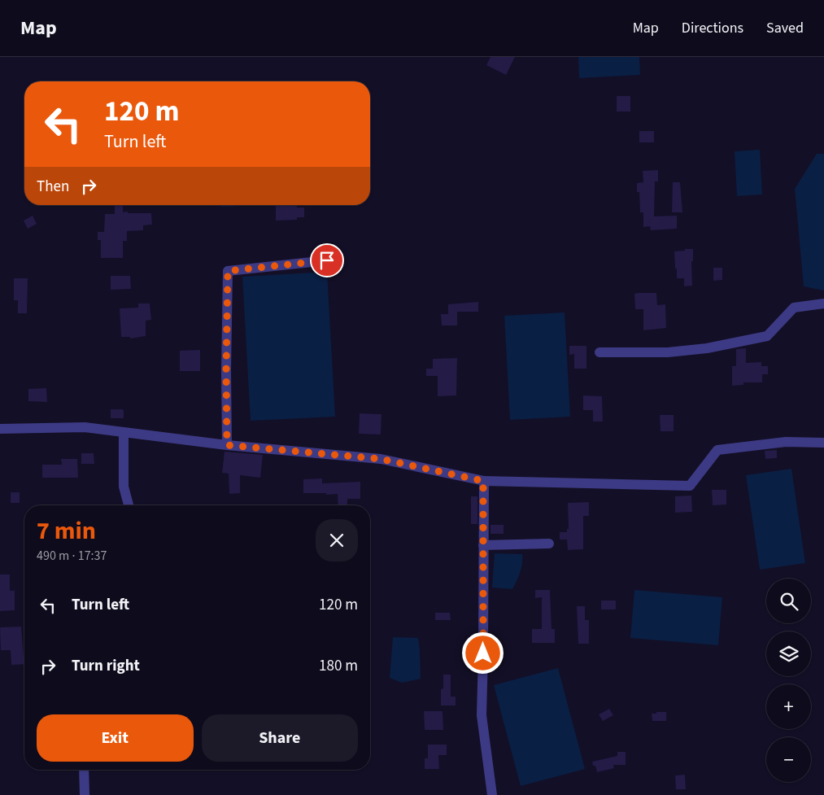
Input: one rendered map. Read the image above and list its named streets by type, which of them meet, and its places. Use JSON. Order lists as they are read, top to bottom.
{
  "page": {
    "header": "Map",
    "nav": ["Map", "Directions", "Saved"],
    "turn": ["120 m", "Turn left"],
    "then": "Then",
    "heading": ["7 min", "490 m · 17:37"],
    "list": [
      {
        "name": "Turn left",
        "value": "120 m"
      },
      {
        "name": "Turn right",
        "value": "180 m"
      }
    ],
    "map_buttons": ["+", "−"],
    "buttons": ["Exit", "Share"]
  }
}
